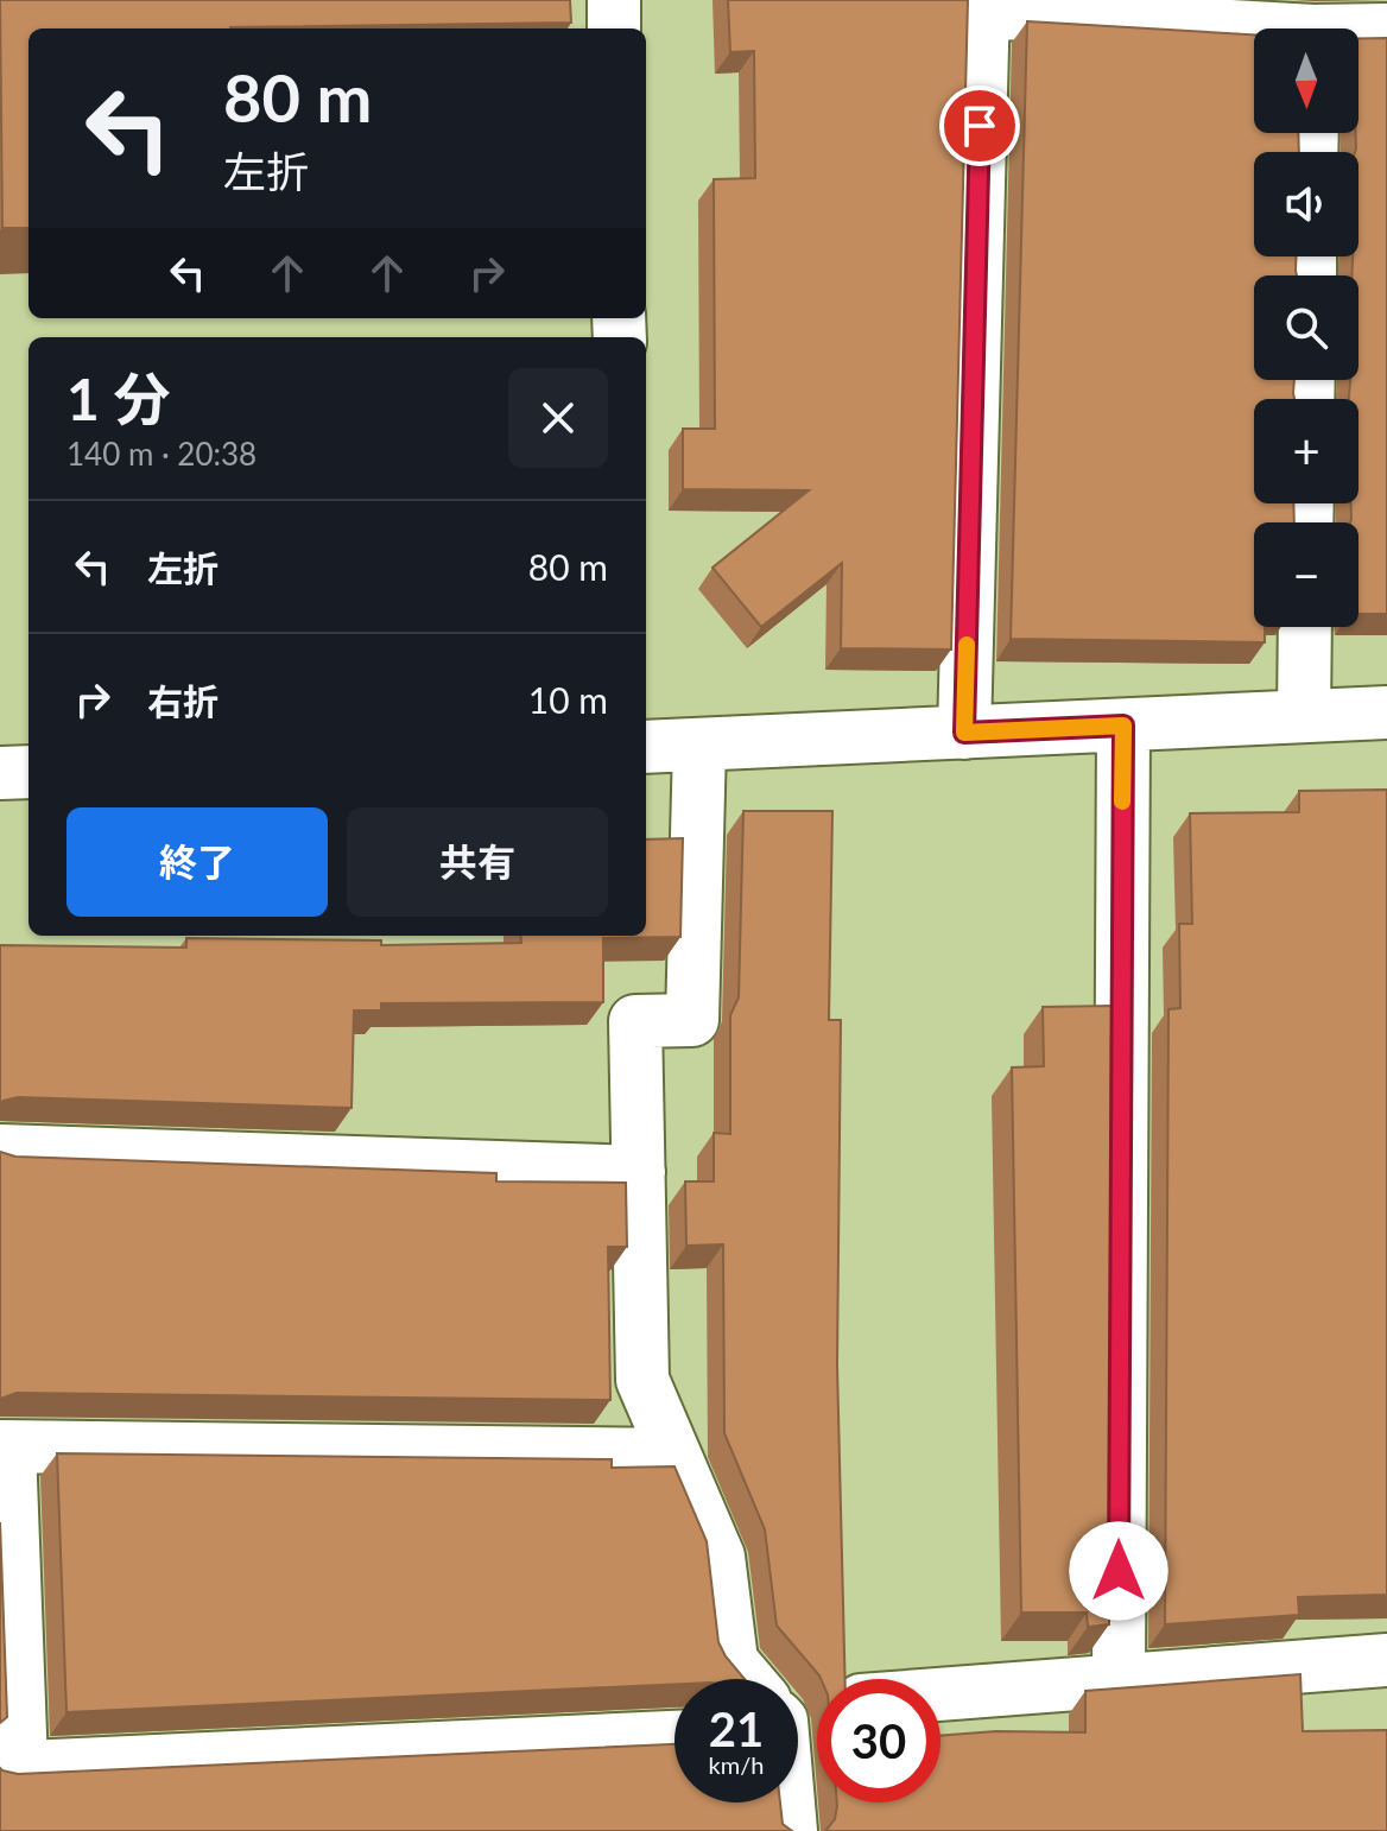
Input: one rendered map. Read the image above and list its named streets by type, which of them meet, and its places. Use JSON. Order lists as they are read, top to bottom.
{
  "north": "bottom",
  "page": {
    "map_buttons": ["+", "−"],
    "turn": ["80 m", "左折"],
    "heading": ["1 分", "140 m · 20:38"],
    "list": [
      {
        "name": "左折",
        "value": "80 m"
      },
      {
        "name": "右折",
        "value": "10 m"
      }
    ],
    "buttons": ["終了", "共有"],
    "speed": "21 km/h",
    "limit": "30"
  }
}
